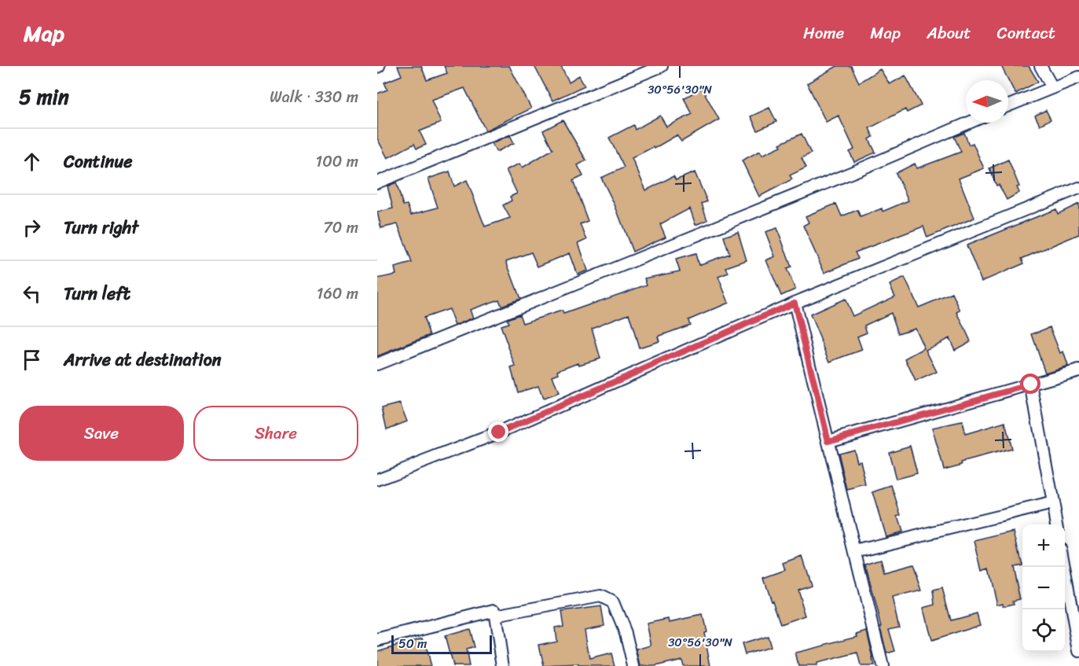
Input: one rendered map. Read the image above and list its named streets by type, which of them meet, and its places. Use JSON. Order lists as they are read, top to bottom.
{
  "scale_bar": "50 m",
  "north": "left",
  "page": {
    "header": "Map",
    "nav": [
      "Home",
      "Map",
      "About",
      "Contact"
    ],
    "heading": ["5 min", "Walk · 330 m"],
    "list": [
      ["Continue", "100 m"],
      ["Turn right", "70 m"],
      ["Turn left", "160 m"],
      "Arrive at destination"
    ],
    "buttons": ["Save", "Share"],
    "map_buttons": ["+", "−"],
    "scale": "50 m"
  },
  "coordinates": ["30°56'30\"N"]
}
